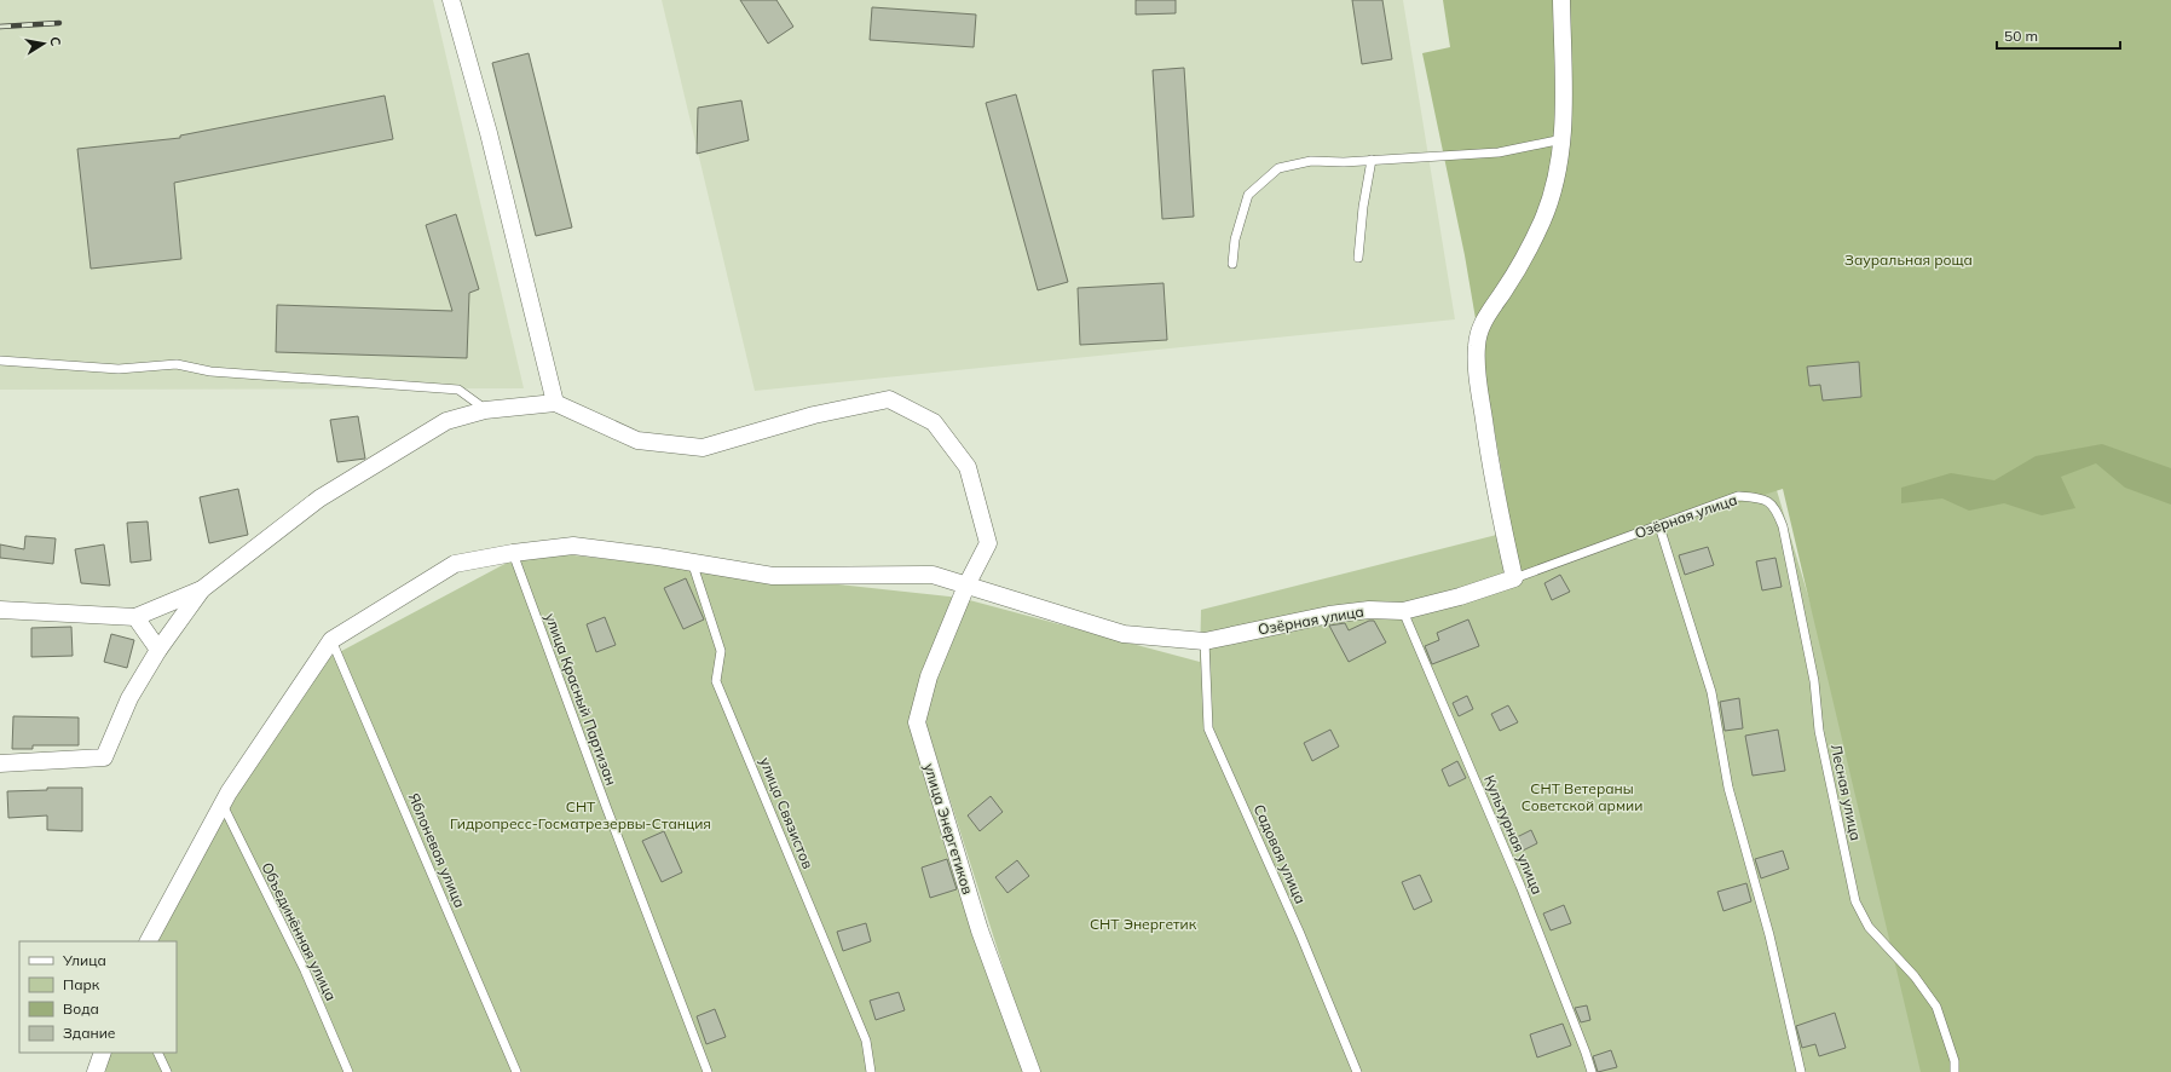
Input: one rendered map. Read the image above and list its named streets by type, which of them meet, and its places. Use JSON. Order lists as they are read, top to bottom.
{
  "streets": {
    "street": ["Озёрная улица", "улица Энергетиков"],
    "lane": [
      "улица Красный Партизан",
      "Лесная улица",
      "улица Связистов",
      "Культурная улица",
      "Яблоневая улица",
      "Садовая улица",
      "Объединённая улица"
    ]
  },
  "crossings": [
    ["Озёрная улица", "улица Красный Партизан"],
    ["Озёрная улица", "Лесная улица"],
    ["Озёрная улица", "улица Связистов"],
    ["Озёрная улица", "улица Энергетиков"],
    ["Озёрная улица", "Культурная улица"],
    ["Озёрная улица", "Яблоневая улица"],
    ["Озёрная улица", "Садовая улица"]
  ],
  "parks": [
    "Зауральная роща",
    "СНТ Ветераны Советской армии",
    "СНТ Гидропресс-Госматрезервы-Станция",
    "СНТ Энергетик"
  ],
  "legend": [
    "Улица",
    "Парк",
    "Вода",
    "Здание"
  ],
  "scale_bar": "50 m",
  "north": "right"
}
